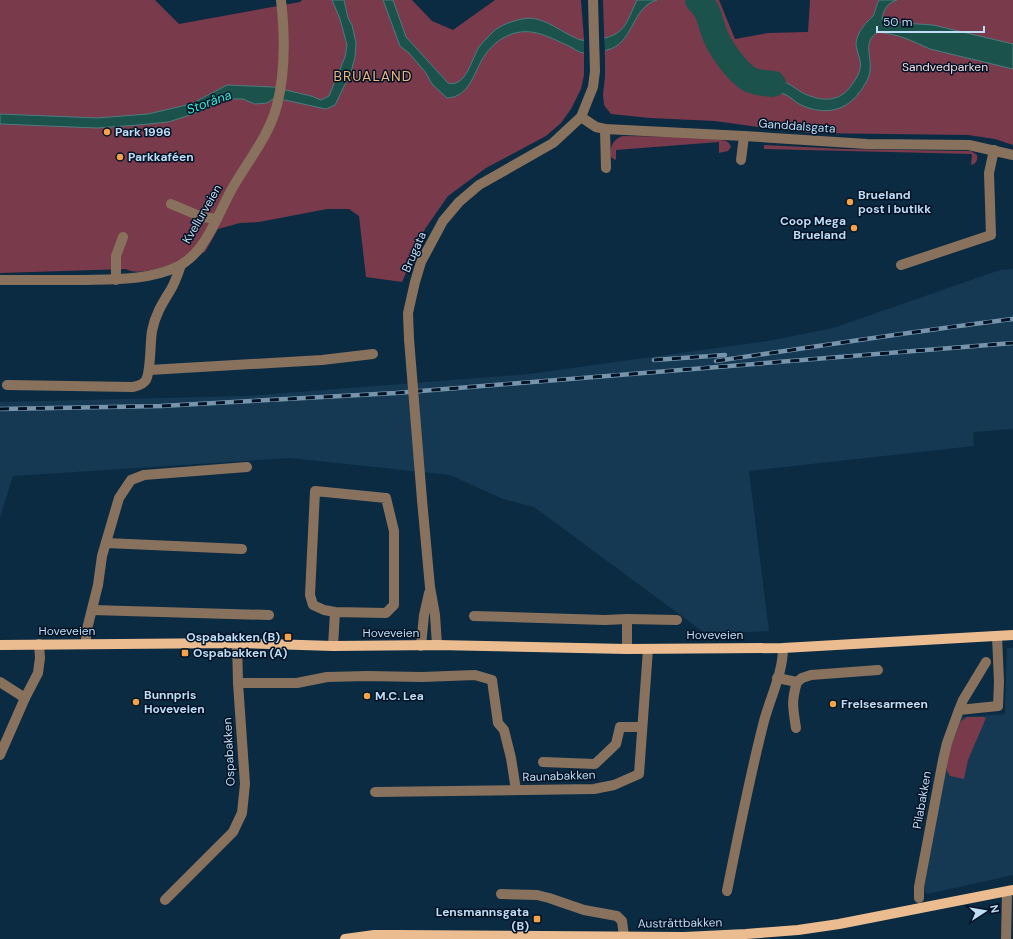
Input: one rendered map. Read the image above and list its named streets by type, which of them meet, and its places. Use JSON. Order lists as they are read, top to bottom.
{
  "streets": {
    "main road": ["Hoveveien", "Austråttbakken"],
    "street": [
      "Ganddalsgata",
      "Kvellurveien",
      "Brugata",
      "Ospabakken",
      "Raunabakken",
      "Pilabakken"
    ]
  },
  "crossings": [
    ["Ganddalsgata", "Brugata"],
    ["Brugata", "Hoveveien"],
    ["Hoveveien", "Ospabakken"],
    ["Hoveveien", "Raunabakken"]
  ],
  "districts": ["BRUALAND"],
  "water": ["Storåna"],
  "parks": ["Sandvedparken"],
  "places": {
    "other": [
      "Park 1996",
      "Parkkaféen",
      "Brueland post i butikk",
      "Coop Mega Brueland",
      "M.C. Lea",
      "Bunnpris Hoveveien",
      "Frelsesarmeen"
    ],
    "transit": ["Ospabakken (B)", "Ospabakken (A)", "Lensmannsgata (B)"]
  },
  "scale_bar": "50 m",
  "north": "right"
}
